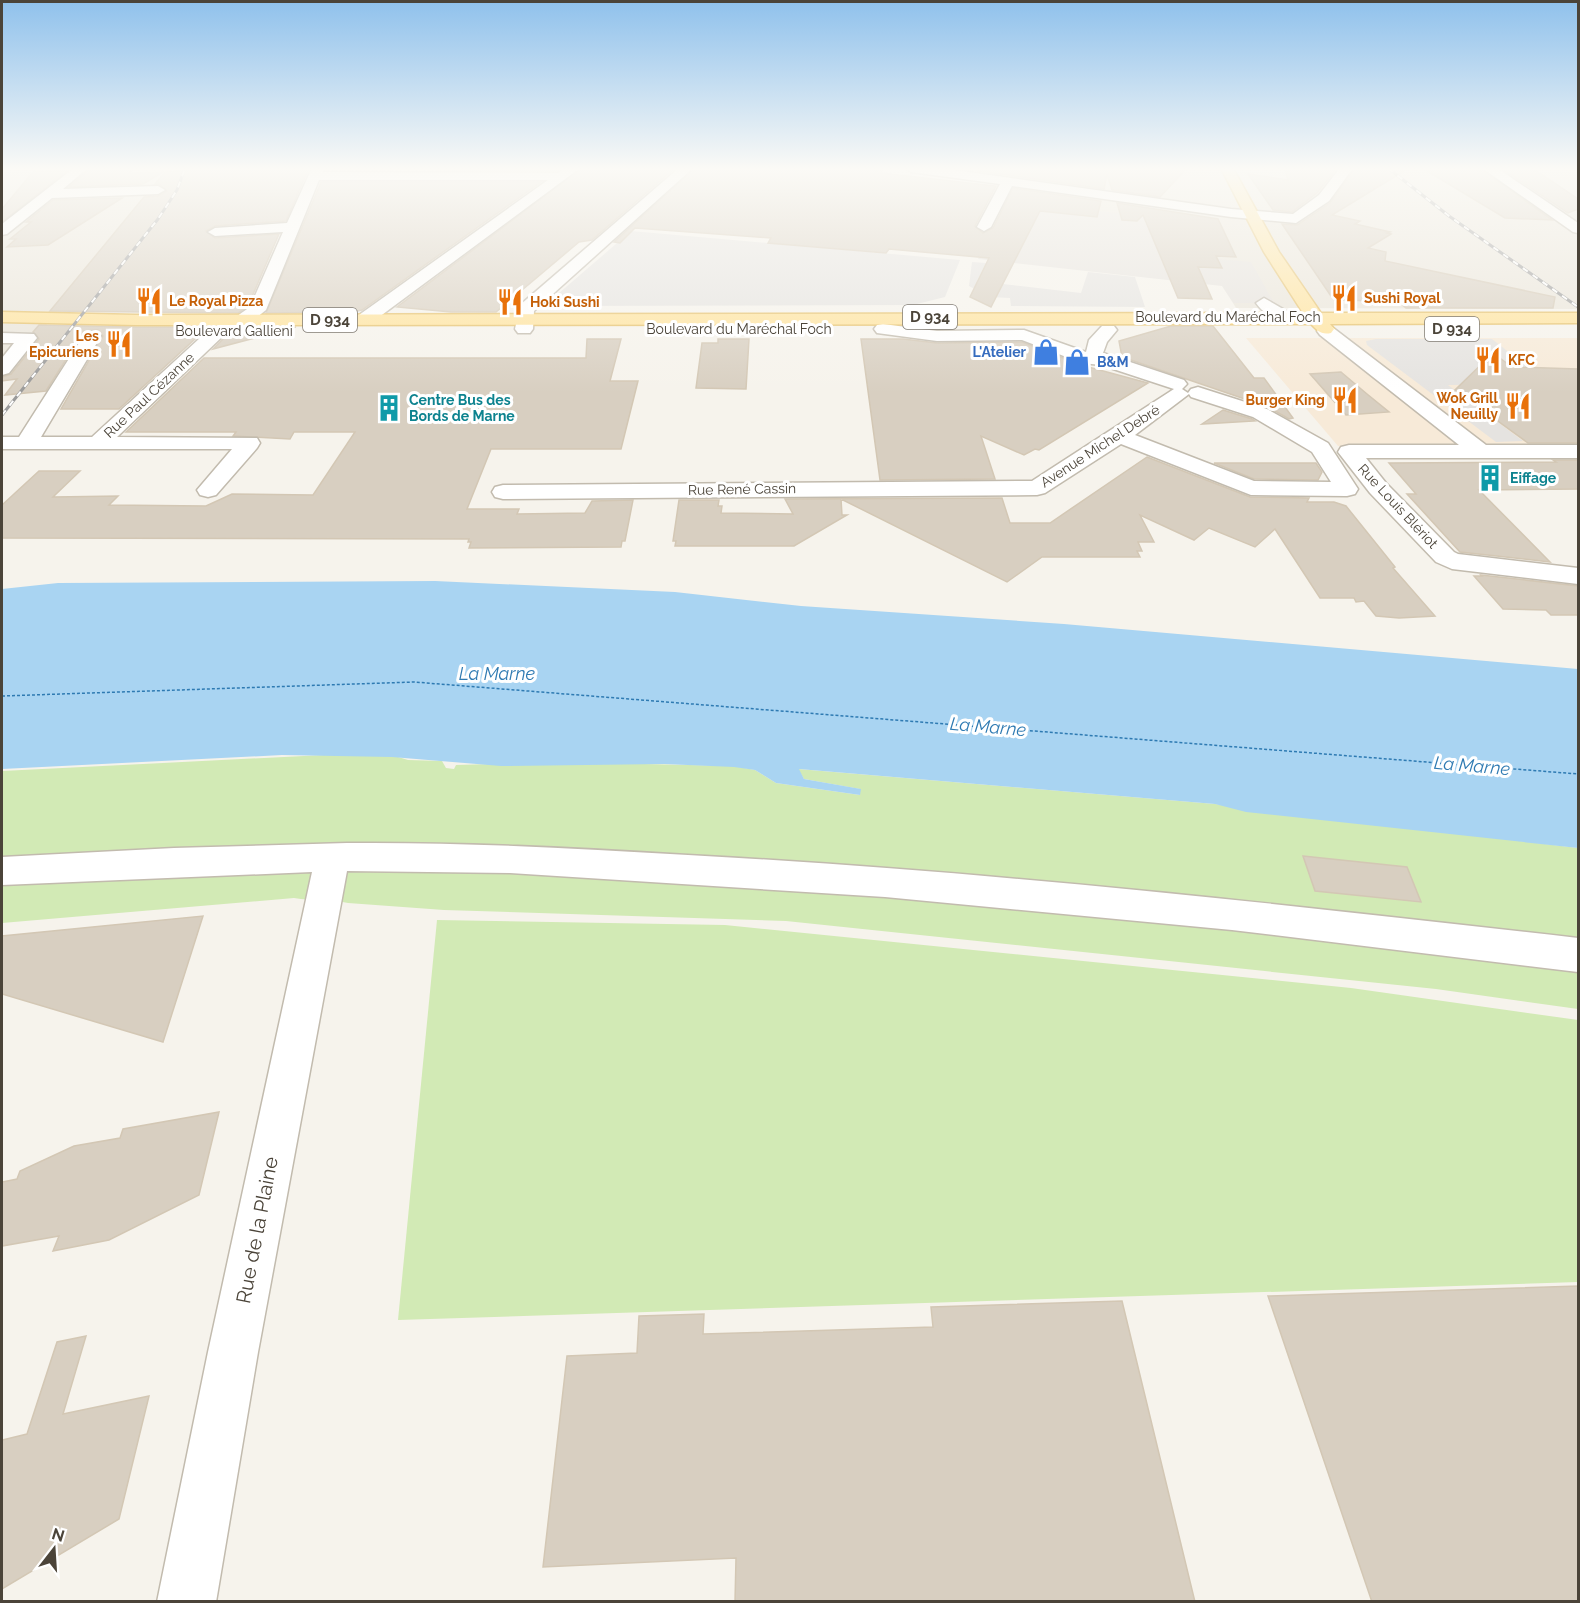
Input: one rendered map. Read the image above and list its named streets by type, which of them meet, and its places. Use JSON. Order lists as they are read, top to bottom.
{
  "streets": {
    "main road": ["D 934", "Boulevard du Maréchal Foch", "Boulevard Gallieni"],
    "street": [
      "Rue Paul Cézanne",
      "Avenue Michel Debré",
      "Rue René Cassin",
      "Rue Louis Blériot",
      "Rue de la Plaine"
    ]
  },
  "crossings": [
    ["D 934", "Boulevard du Maréchal Foch"],
    ["Boulevard du Maréchal Foch", "Boulevard Gallieni"],
    ["Boulevard Gallieni", "Rue Paul Cézanne"],
    ["Avenue Michel Debré", "Rue René Cassin"]
  ],
  "water": ["La Marne"],
  "places": {
    "restaurant": [
      "Sushi Royal",
      "Le Royal Pizza",
      "Hoki Sushi",
      "Les Epicuriens",
      "KFC",
      "Burger King",
      "Wok Grill Neuilly"
    ],
    "shop": ["L'Atelier", "B&M"],
    "building": ["Centre Bus des Bords de Marne", "Eiffage"]
  },
  "north": "top"
}
